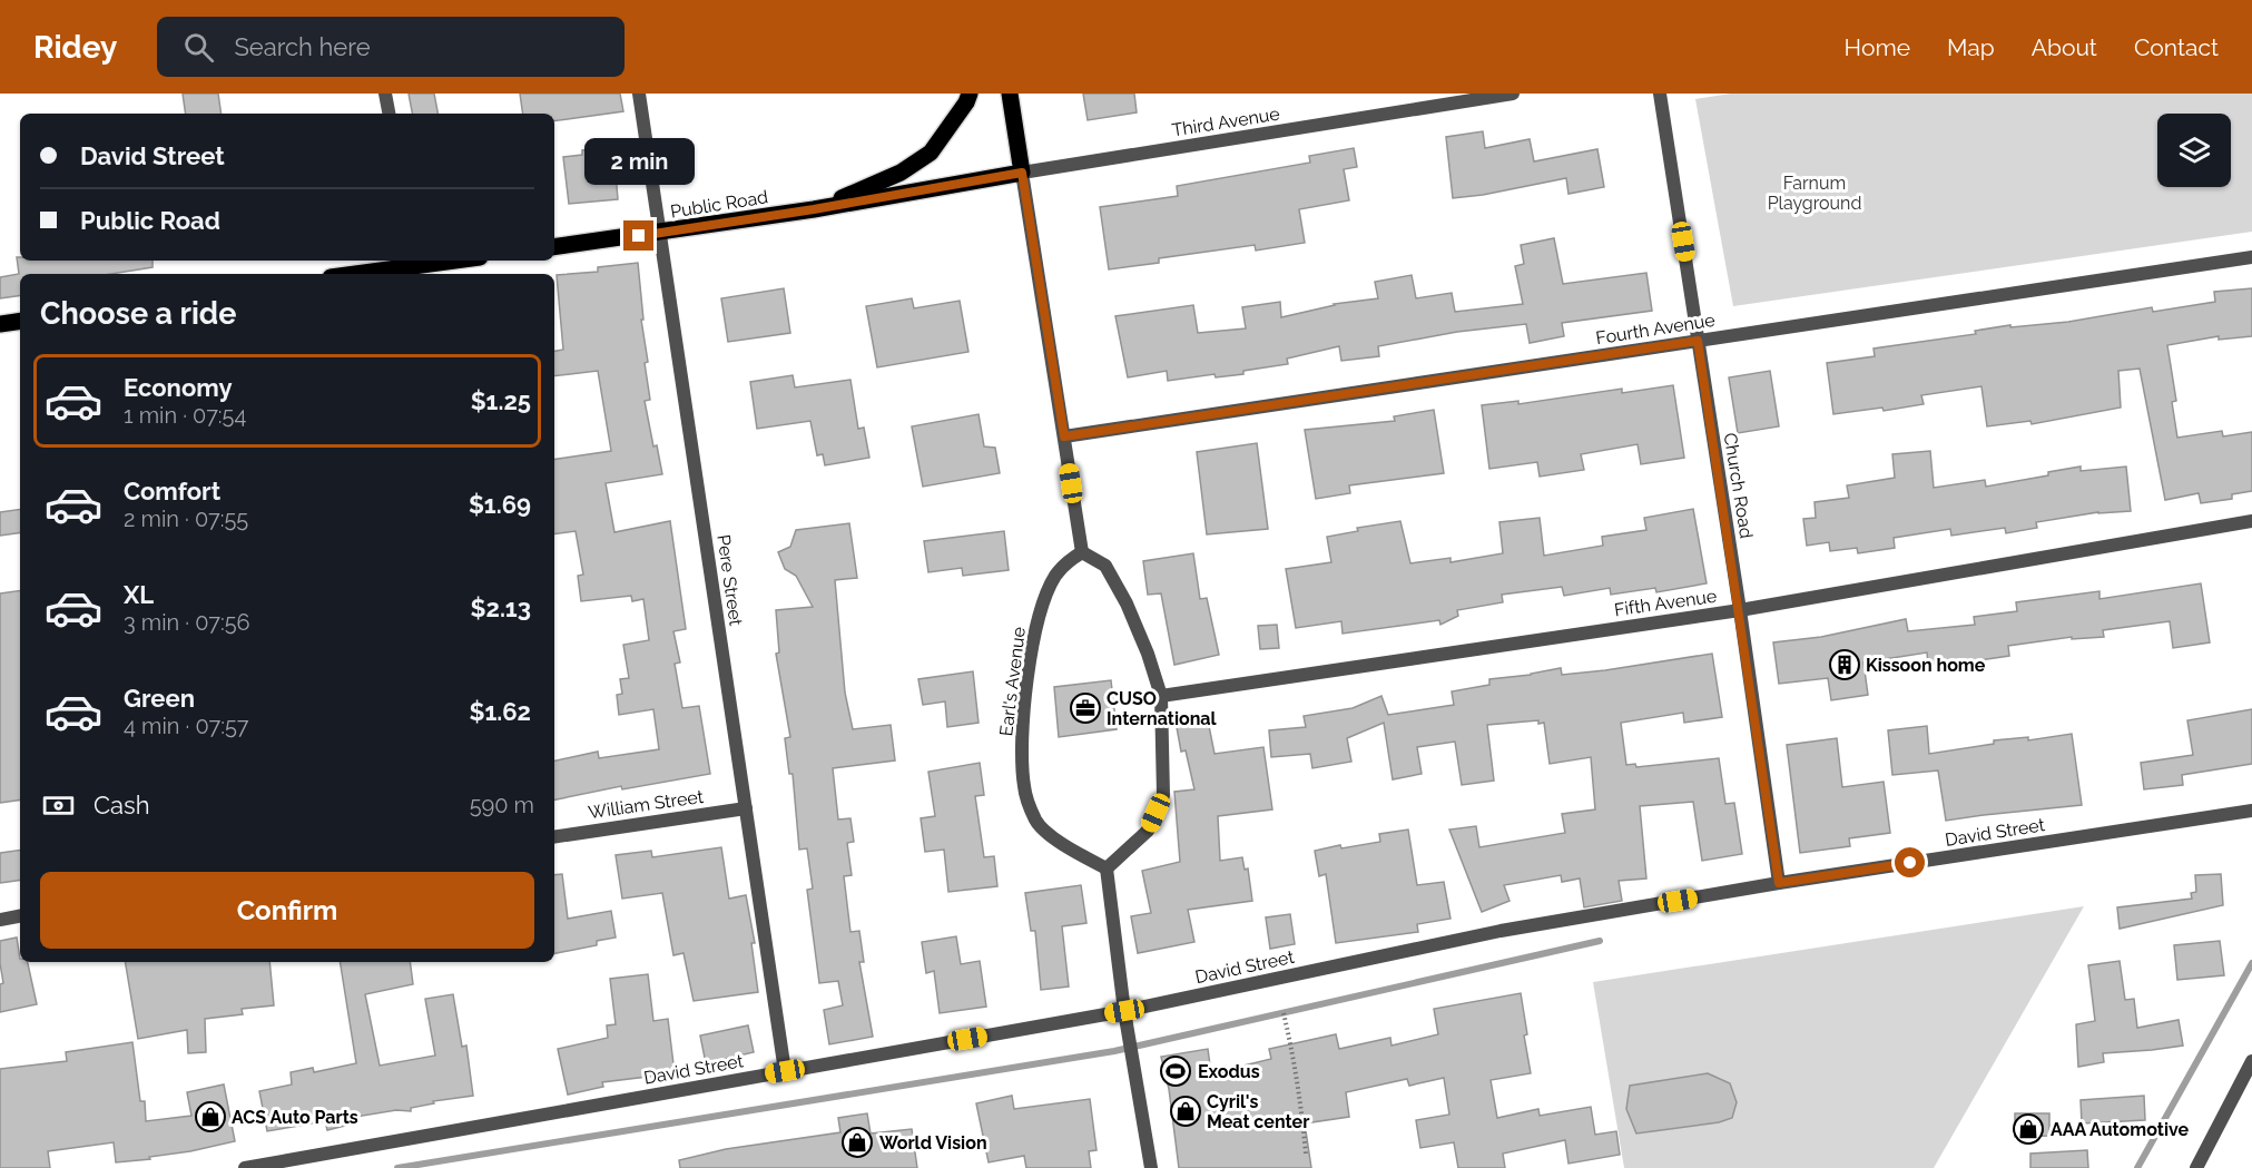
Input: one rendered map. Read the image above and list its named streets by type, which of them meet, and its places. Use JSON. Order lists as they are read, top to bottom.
{
  "streets": {
    "main road": ["Public Road"],
    "street": [
      "Third Avenue",
      "Fourth Avenue",
      "Church Road",
      "Pere Street",
      "Fifth Avenue",
      "Earl's Avenue",
      "William Street",
      "David Street"
    ]
  },
  "crossings": [
    ["Public Road", "Pere Street"],
    ["Fourth Avenue", "Church Road"],
    ["Church Road", "Fifth Avenue"],
    ["Church Road", "David Street"],
    ["Pere Street", "William Street"],
    ["Pere Street", "David Street"]
  ],
  "parks": ["Farnum Playground"],
  "places": {
    "building": ["Kissoon home"],
    "office": ["CUSO International"],
    "sports": ["Exodus"],
    "shop": [
      "Cyril's Meat center",
      "ACS Auto Parts",
      "AAA Automotive",
      "World Vision"
    ]
  },
  "page": {
    "header": "Ridey",
    "search": "Search here",
    "nav": [
      "Home",
      "Map",
      "About",
      "Contact"
    ],
    "banner": ["David Street", "Public Road"],
    "bubble": "2 min",
    "heading": "Choose a ride",
    "list": [
      {
        "name": "Economy",
        "note": "1 min · 07:54",
        "value": "$1.25"
      },
      {
        "name": "Comfort",
        "note": "2 min · 07:55",
        "value": "$1.69"
      },
      {
        "name": "XL",
        "note": "3 min · 07:56",
        "value": "$2.13"
      },
      {
        "name": "Green",
        "note": "4 min · 07:57",
        "value": "$1.62"
      }
    ],
    "pay": ["Cash", "590 m"],
    "buttons": "Confirm"
  }
}
